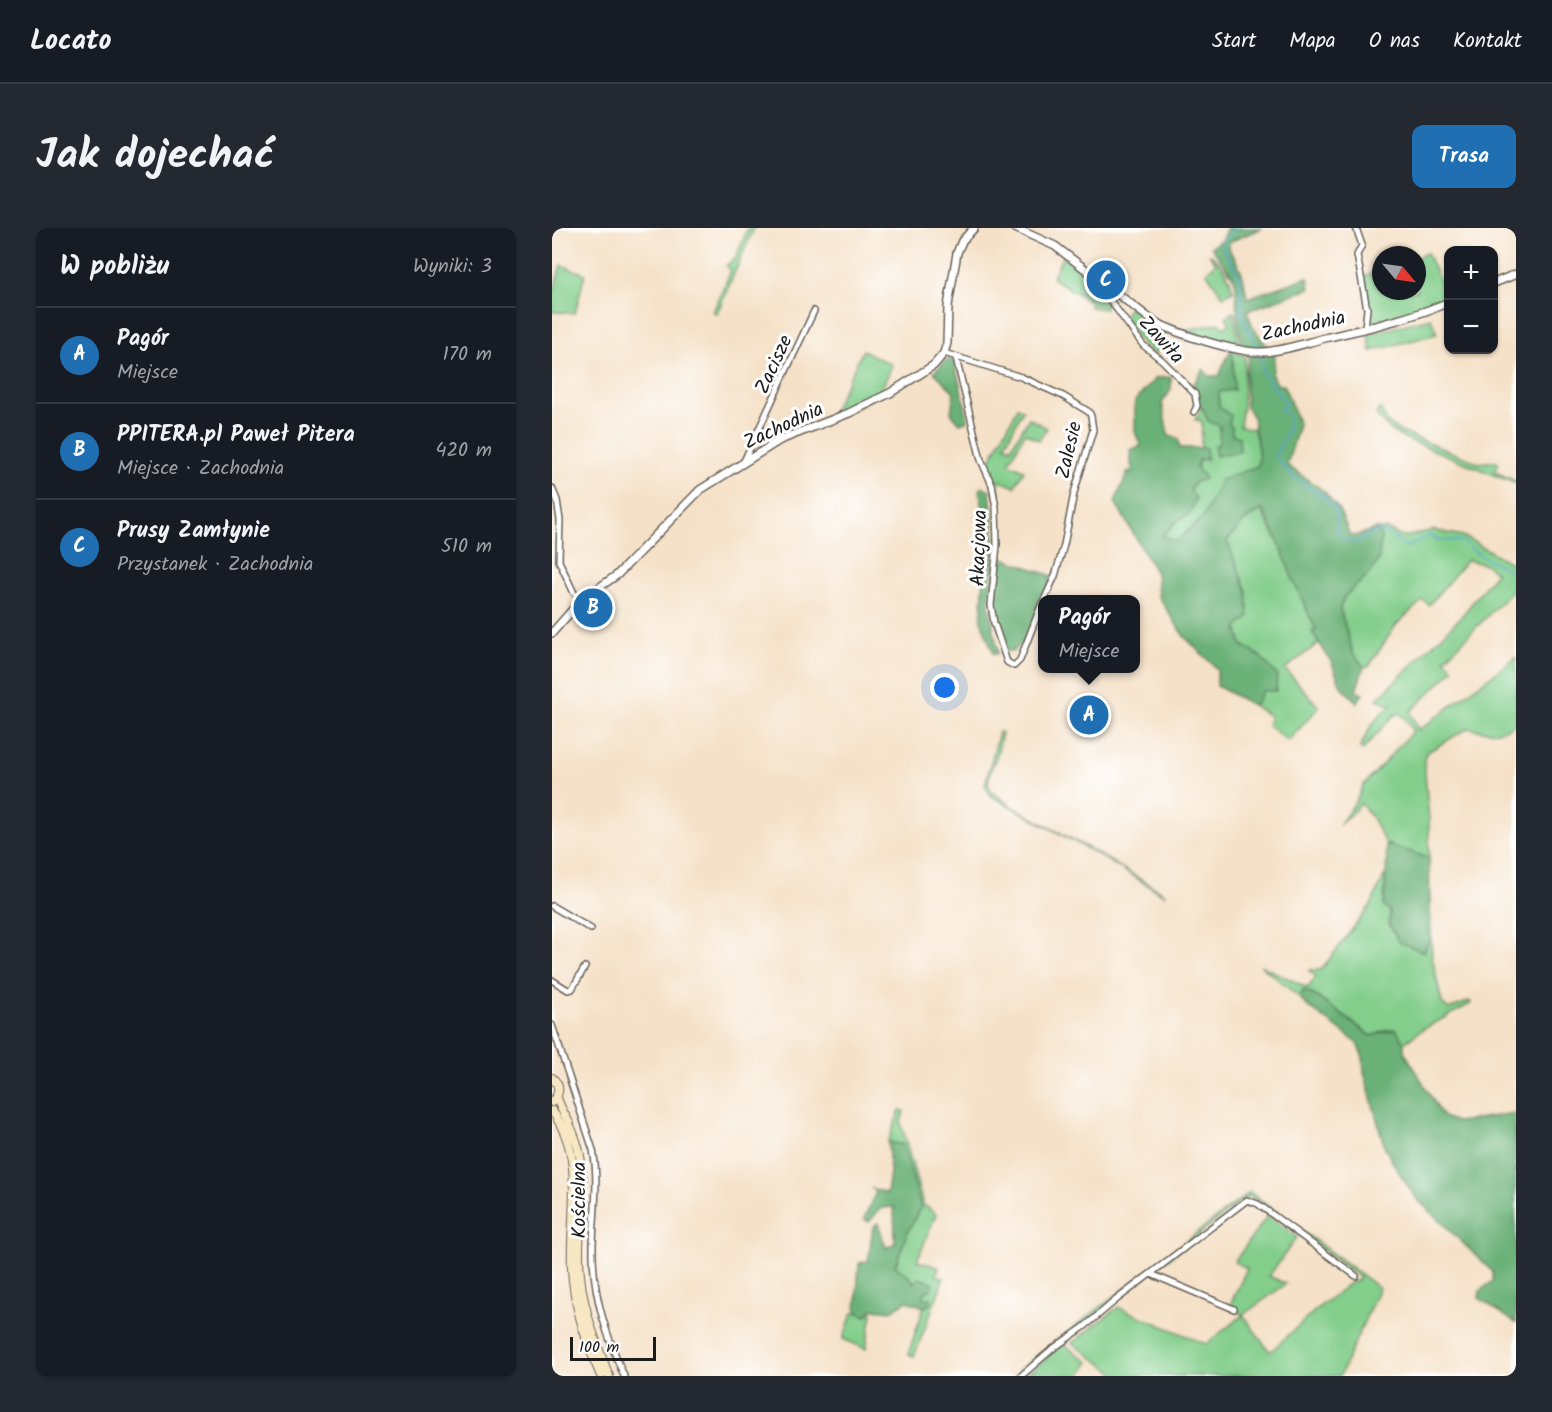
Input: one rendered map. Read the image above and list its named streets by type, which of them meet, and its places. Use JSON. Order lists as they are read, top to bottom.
{
  "streets": {
    "street": [
      "Zachodnia",
      "Zawiła",
      "Zacisze",
      "Zalesie",
      "Akacjowa",
      "Kościelna"
    ]
  },
  "crossings": [
    ["Zachodnia", "Zawiła"],
    ["Zachodnia", "Zacisze"],
    ["Zalesie", "Akacjowa"]
  ],
  "scale_bar": "100 m",
  "north": "bottom right",
  "page": {
    "header": "Locato",
    "nav": [
      "Start",
      "Mapa",
      "O nas",
      "Kontakt"
    ],
    "title": "Jak dojechać",
    "buttons": "Trasa",
    "heading": ["W pobliżu", "Wyniki: 3"],
    "map_buttons": ["+", "−"],
    "pins": ["C", "B", "A"],
    "list": [
      {
        "mark": "A",
        "name": "Pagór",
        "note": "Miejsce",
        "value": "170 m"
      },
      {
        "mark": "B",
        "name": "PPITERA.pl Paweł Pitera",
        "note": "Miejsce · Zachodnia",
        "value": "420 m"
      },
      {
        "mark": "C",
        "name": "Prusy Zamłynie",
        "note": "Przystanek · Zachodnia",
        "value": "510 m"
      }
    ],
    "popup": ["Pagór", "Miejsce"],
    "scale": "100 m"
  }
}
